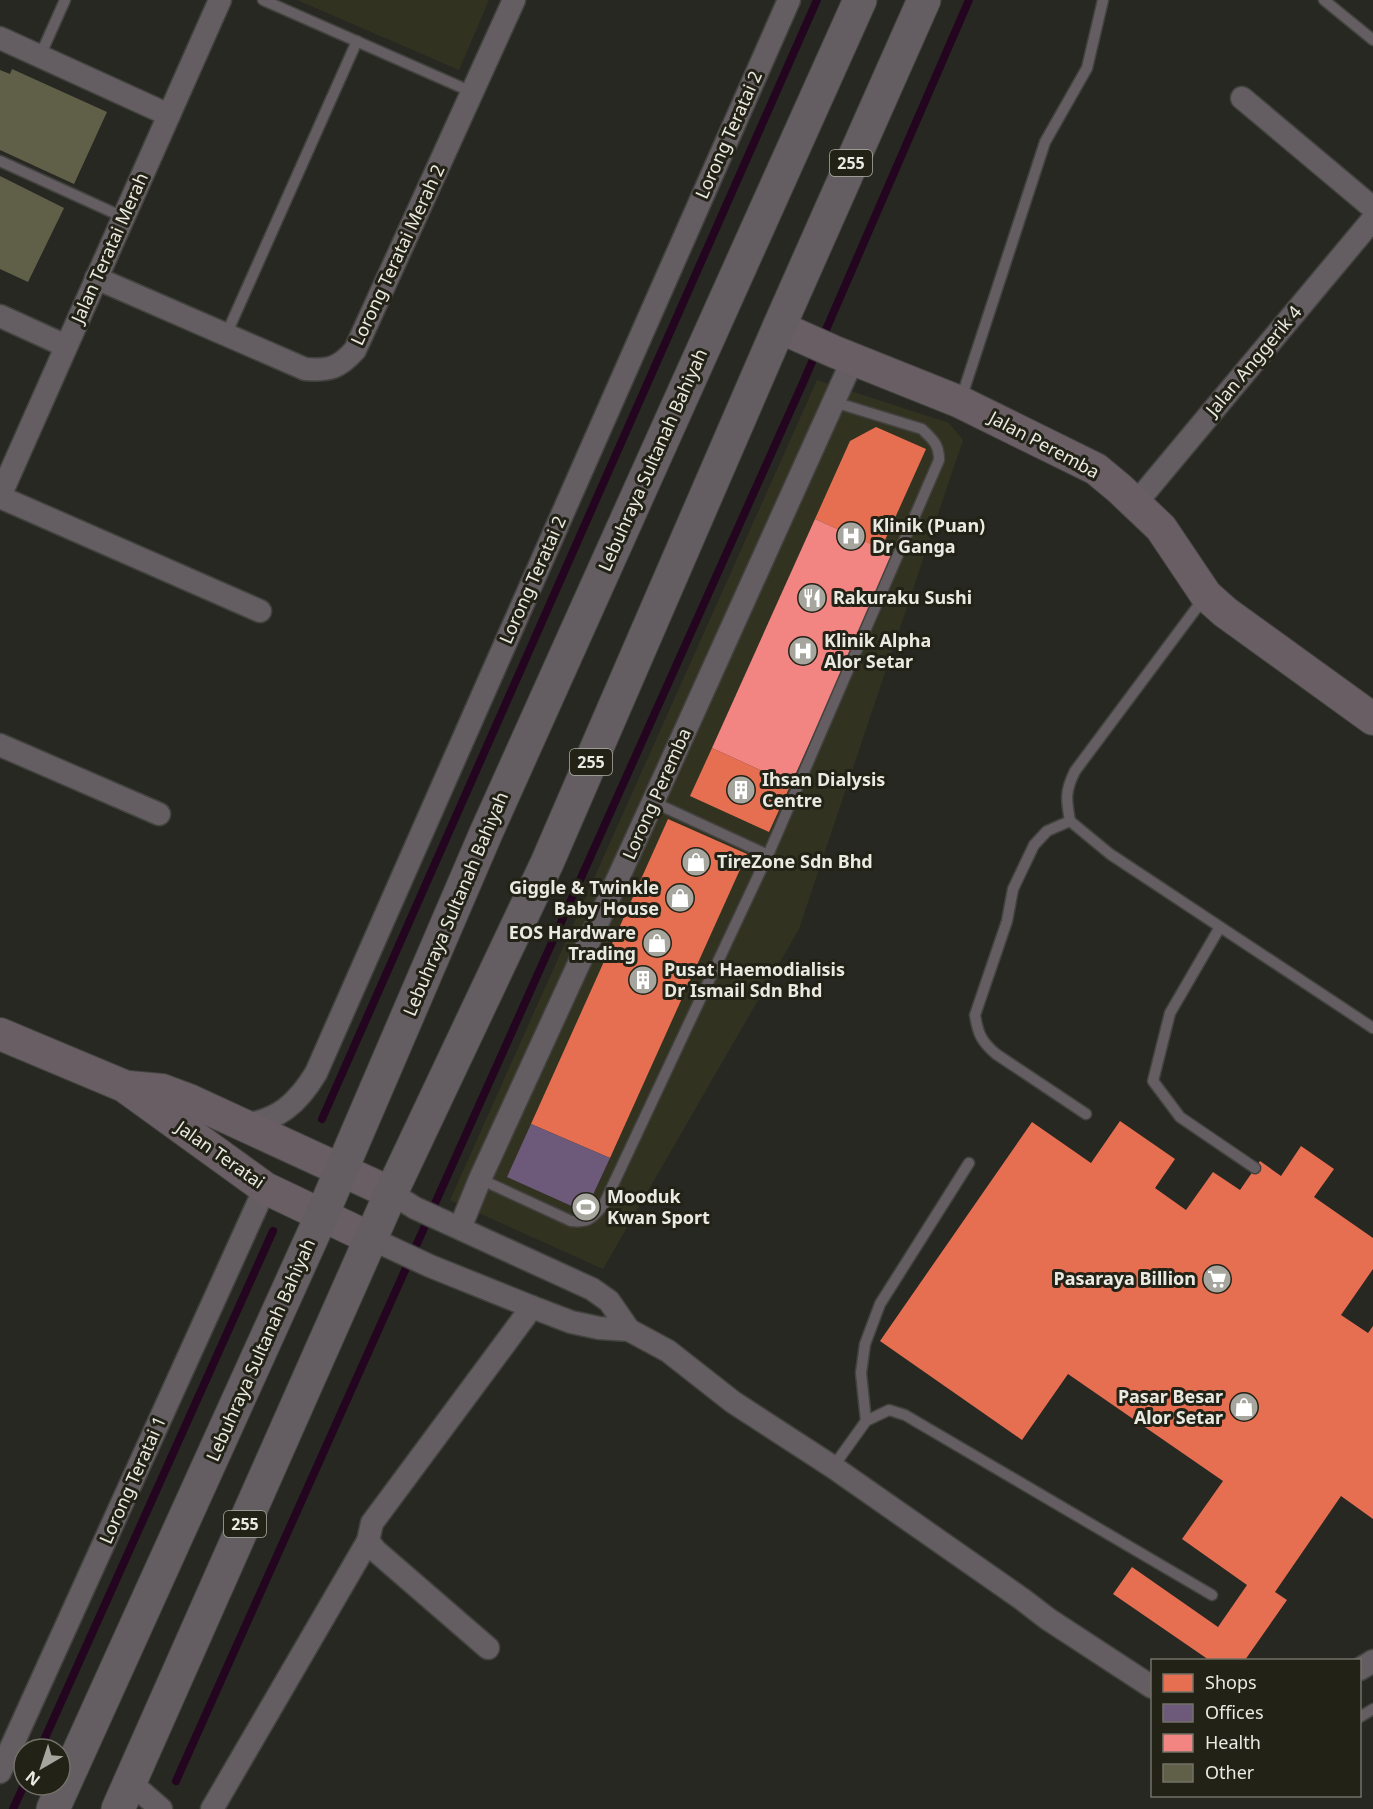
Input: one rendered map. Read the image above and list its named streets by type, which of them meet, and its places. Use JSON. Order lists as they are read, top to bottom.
{
  "streets": {
    "main road": ["255", "Lebuhraya Sultanah Bahiyah"],
    "street": [
      "Lorong Teratai 2",
      "Jalan Teratai Merah",
      "Lorong Teratai Merah 2",
      "Jalan Anggerik 4",
      "Jalan Peremba",
      "Lorong Peremba",
      "Jalan Teratai",
      "Lorong Teratai 1"
    ]
  },
  "crossings": [
    ["Lorong Teratai 2", "Jalan Teratai"],
    ["255", "Jalan Peremba"],
    ["255", "Jalan Teratai"],
    ["Jalan Teratai Merah", "Lorong Teratai Merah 2"],
    ["Jalan Anggerik 4", "Jalan Peremba"],
    ["Jalan Peremba", "Lorong Peremba"],
    ["Lebuhraya Sultanah Bahiyah", "Jalan Teratai"],
    ["Jalan Teratai", "Lorong Teratai 1"]
  ],
  "places": {
    "hospital": ["Klinik (Puan) Dr Ganga", "Klinik Alpha Alor Setar"],
    "restaurant": ["Rakuraku Sushi"],
    "building": ["Ihsan Dialysis Centre", "Pusat Haemodialisis Dr Ismail Sdn Bhd"],
    "shop": [
      "TireZone Sdn Bhd",
      "Giggle & Twinkle Baby House",
      "EOS Hardware Trading",
      "Pasar Besar Alor Setar"
    ],
    "sports": ["Mooduk Kwan Sport"],
    "supermarket": ["Pasaraya Billion"]
  },
  "legend": [
    "Shops",
    "Offices",
    "Health",
    "Other"
  ],
  "north": "bottom left"
}
